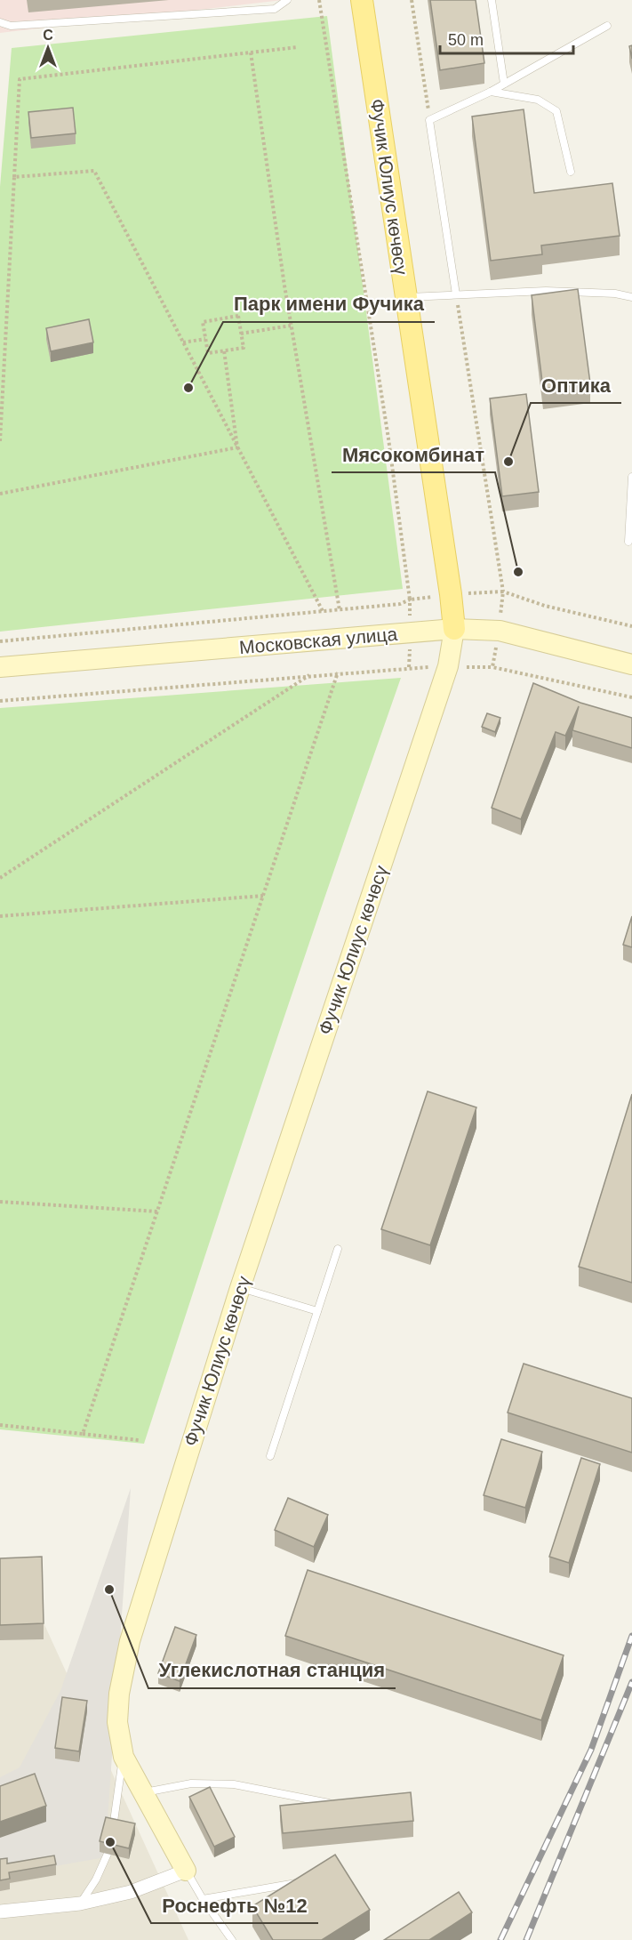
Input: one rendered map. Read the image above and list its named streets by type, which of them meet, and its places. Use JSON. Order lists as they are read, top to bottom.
{
  "streets": {
    "main road": ["Фучик Юлиус көчөсү"],
    "street": ["Московская улица"]
  },
  "crossings": [
    ["Фучик Юлиус көчөсү", "Московская улица"]
  ],
  "places": [
    "Парк имени Фучика",
    "Оптика",
    "Мясокомбинат",
    "Углекислотная станция",
    "Роснефть №12"
  ],
  "scale_bar": "50 m",
  "north": "top"
}
